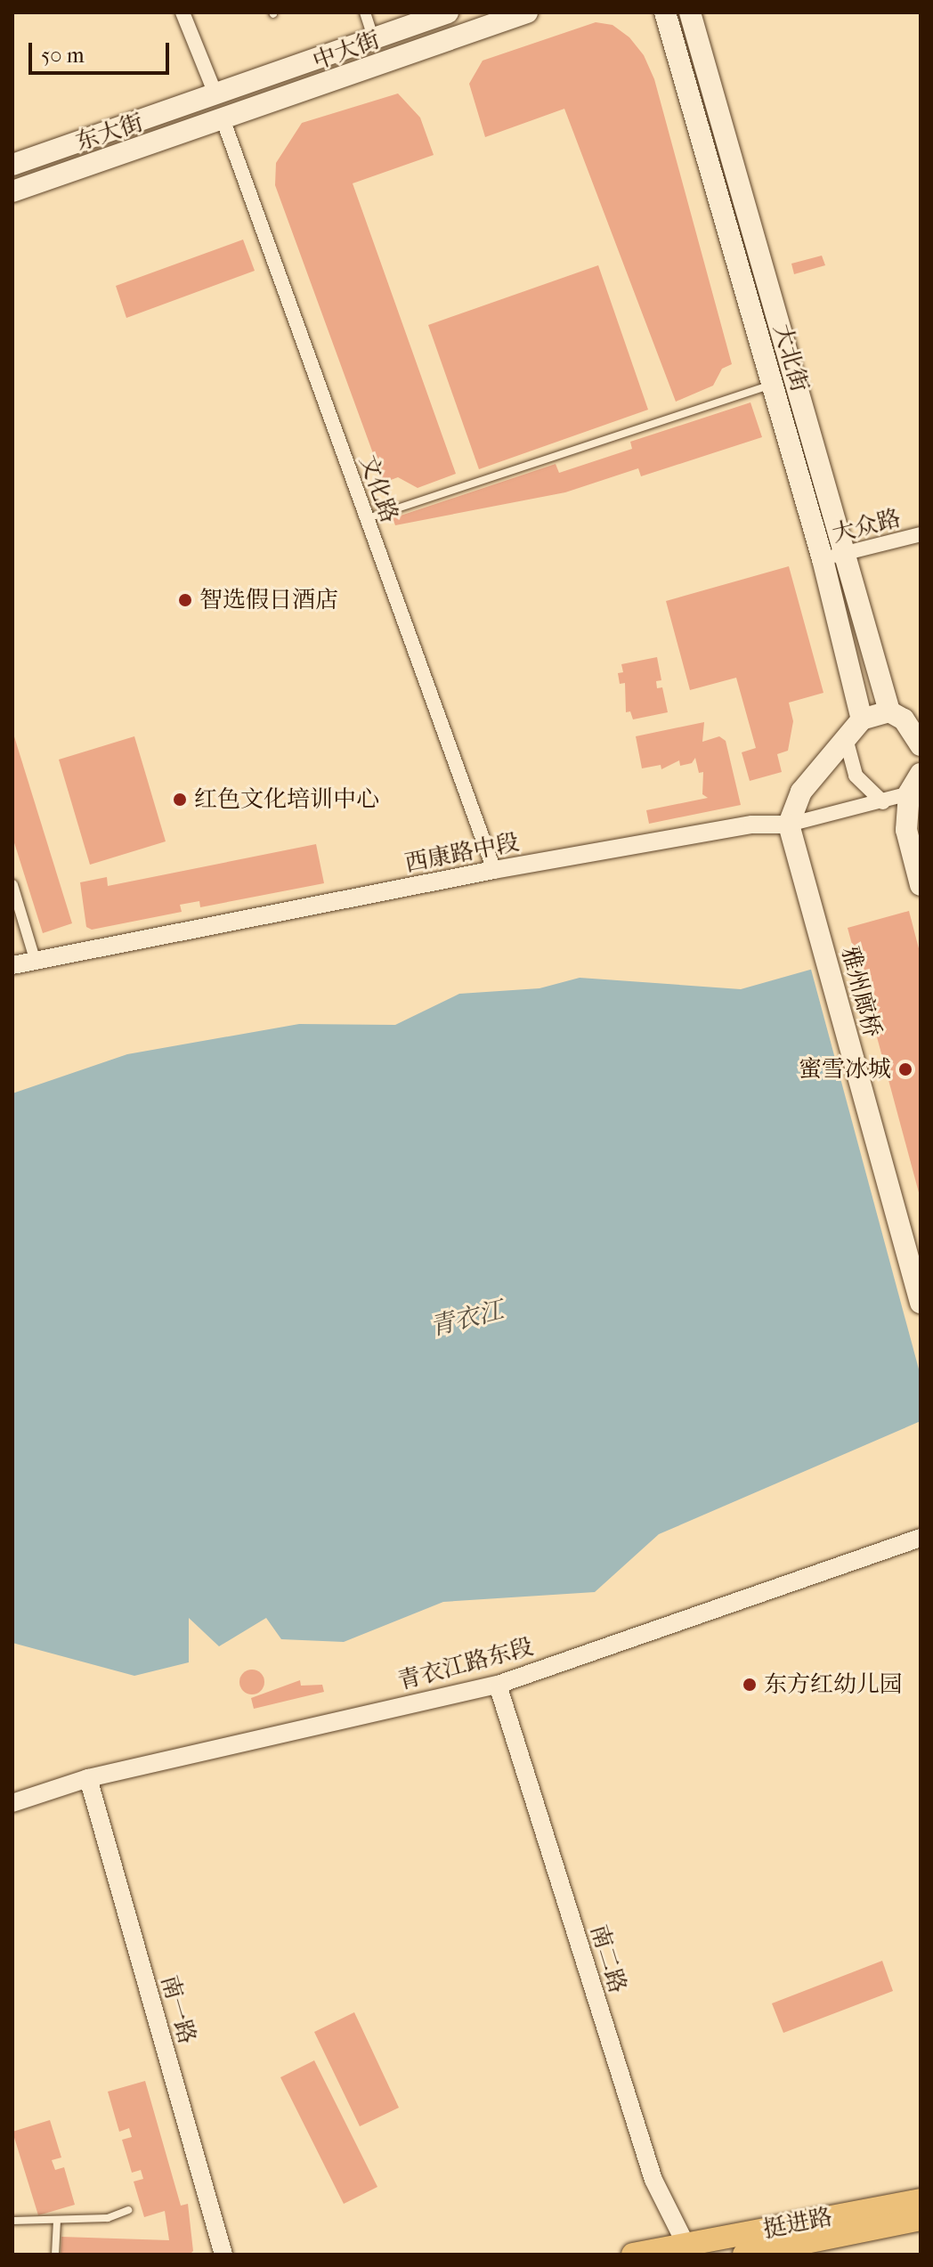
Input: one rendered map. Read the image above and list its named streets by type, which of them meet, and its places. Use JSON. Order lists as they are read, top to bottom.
{
  "streets": {
    "main road": [
      "中大街",
      "东大街",
      "大北街",
      "雅州廊桥",
      "挺进路"
    ],
    "street": [
      "文化路",
      "大众路",
      "西康路中段",
      "青衣江路东段",
      "南二路",
      "南一路"
    ]
  },
  "crossings": [
    ["中大街", "东大街"],
    ["中大街", "文化路"],
    ["东大街", "文化路"],
    ["大北街", "大众路"],
    ["文化路", "西康路中段"],
    ["西康路中段", "雅州廊桥"],
    ["青衣江路东段", "南二路"],
    ["青衣江路东段", "南一路"],
    ["南二路", "挺进路"]
  ],
  "water": ["青衣江"],
  "places": [
    "智选假日酒店",
    "红色文化培训中心",
    "蜜雪冰城",
    "东方红幼儿园"
  ],
  "scale_bar": "50 m"
}
